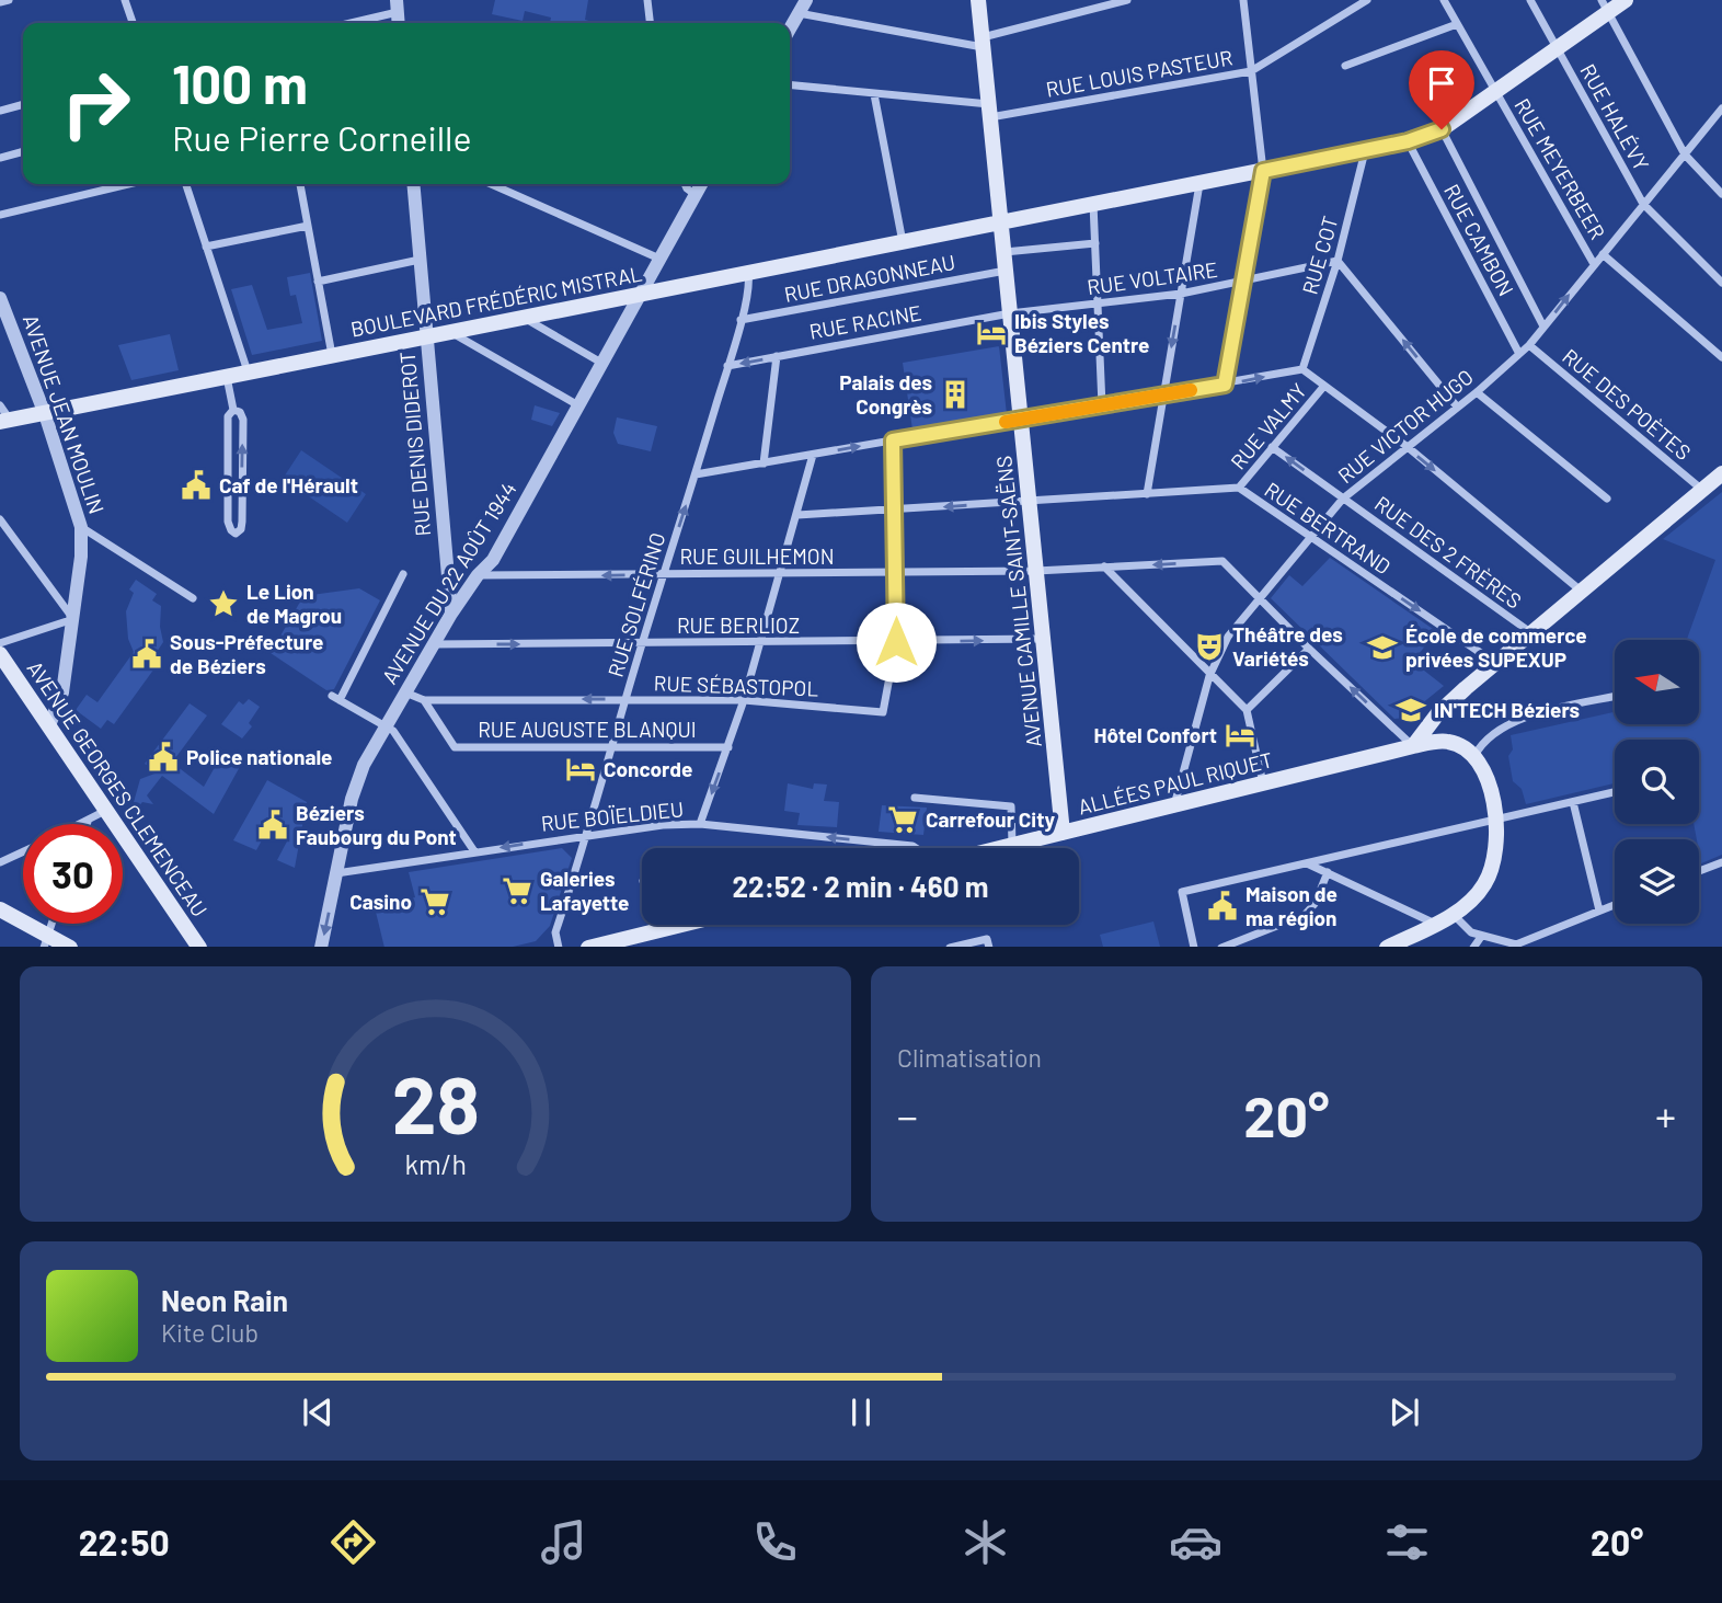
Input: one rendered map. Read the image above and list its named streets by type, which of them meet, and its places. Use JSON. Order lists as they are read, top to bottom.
{
  "streets": {
    "main road": [
      "BOULEVARD FRÉDÉRIC MISTRAL",
      "AVENUE CAMILLE SAINT-SAËNS",
      "ALLÉES PAUL RIQUET",
      "AVENUE GEORGES CLEMENCEAU"
    ],
    "street": [
      "RUE LOUIS PASTEUR",
      "RUE HALÉVY",
      "RUE MEYERBEER",
      "RUE CAMBON",
      "RUE COT",
      "RUE DRAGONNEAU",
      "RUE VOLTAIRE",
      "RUE RACINE",
      "RUE DES POÈTES",
      "AVENUE JEAN MOULIN",
      "RUE VALMY",
      "RUE VICTOR HUGO",
      "RUE DENIS DIDEROT",
      "RUE BERTRAND",
      "RUE DES 2 FRÈRES",
      "RUE GUILHEMON",
      "AVENUE DU 22 AOÛT 1944",
      "RUE SOLFÉRINO",
      "RUE BERLIOZ",
      "RUE SÉBASTOPOL",
      "RUE AUGUSTE BLANQUI",
      "RUE BOÏELDIEU"
    ]
  },
  "crossings": [
    ["RUE LOUIS PASTEUR", "AVENUE CAMILLE SAINT-SAËNS"],
    ["RUE HALÉVY", "BOULEVARD FRÉDÉRIC MISTRAL"],
    ["RUE HALÉVY", "RUE VICTOR HUGO"],
    ["RUE MEYERBEER", "BOULEVARD FRÉDÉRIC MISTRAL"],
    ["RUE MEYERBEER", "RUE VICTOR HUGO"],
    ["RUE CAMBON", "BOULEVARD FRÉDÉRIC MISTRAL"],
    ["RUE CAMBON", "RUE VICTOR HUGO"],
    ["RUE COT", "RUE VOLTAIRE"],
    ["RUE COT", "BOULEVARD FRÉDÉRIC MISTRAL"],
    ["RUE DRAGONNEAU", "AVENUE CAMILLE SAINT-SAËNS"],
    ["RUE DRAGONNEAU", "RUE SOLFÉRINO"],
    ["RUE VOLTAIRE", "RUE RACINE"],
    ["RUE VOLTAIRE", "AVENUE CAMILLE SAINT-SAËNS"],
    ["BOULEVARD FRÉDÉRIC MISTRAL", "AVENUE JEAN MOULIN"],
    ["BOULEVARD FRÉDÉRIC MISTRAL", "RUE DENIS DIDEROT"],
    ["BOULEVARD FRÉDÉRIC MISTRAL", "AVENUE DU 22 AOÛT 1944"],
    ["BOULEVARD FRÉDÉRIC MISTRAL", "AVENUE CAMILLE SAINT-SAËNS"],
    ["BOULEVARD FRÉDÉRIC MISTRAL", "RUE SOLFÉRINO"],
    ["RUE RACINE", "AVENUE CAMILLE SAINT-SAËNS"],
    ["RUE RACINE", "RUE SOLFÉRINO"],
    ["RUE DES POÈTES", "RUE VICTOR HUGO"],
    ["AVENUE JEAN MOULIN", "AVENUE GEORGES CLEMENCEAU"],
    ["RUE VALMY", "RUE BERTRAND"],
    ["RUE VALMY", "RUE DES 2 FRÈRES"],
    ["RUE VICTOR HUGO", "RUE BERTRAND"],
    ["RUE VICTOR HUGO", "RUE DES 2 FRÈRES"],
    ["RUE VICTOR HUGO", "RUE GUILHEMON"],
    ["RUE VICTOR HUGO", "ALLÉES PAUL RIQUET"],
    ["RUE DENIS DIDEROT", "AVENUE DU 22 AOÛT 1944"],
    ["RUE BERTRAND", "AVENUE CAMILLE SAINT-SAËNS"],
    ["RUE GUILHEMON", "AVENUE DU 22 AOÛT 1944"],
    ["RUE GUILHEMON", "AVENUE CAMILLE SAINT-SAËNS"],
    ["RUE GUILHEMON", "RUE SOLFÉRINO"],
    ["RUE GUILHEMON", "ALLÉES PAUL RIQUET"],
    ["AVENUE DU 22 AOÛT 1944", "RUE BERLIOZ"],
    ["AVENUE DU 22 AOÛT 1944", "RUE SÉBASTOPOL"],
    ["AVENUE DU 22 AOÛT 1944", "RUE BOÏELDIEU"],
    ["AVENUE CAMILLE SAINT-SAËNS", "RUE BERLIOZ"],
    ["AVENUE CAMILLE SAINT-SAËNS", "ALLÉES PAUL RIQUET"],
    ["RUE SOLFÉRINO", "RUE BERLIOZ"],
    ["RUE SOLFÉRINO", "RUE SÉBASTOPOL"],
    ["RUE SOLFÉRINO", "RUE AUGUSTE BLANQUI"],
    ["RUE SOLFÉRINO", "RUE BOÏELDIEU"],
    ["RUE BERLIOZ", "RUE SÉBASTOPOL"],
    ["RUE SÉBASTOPOL", "RUE AUGUSTE BLANQUI"]
  ],
  "one_way": [
    "RUE GUILHEMON",
    "RUE BERLIOZ",
    "RUE SÉBASTOPOL",
    "RUE BOÏELDIEU"
  ],
  "places": {
    "hotel": ["Ibis Styles Béziers Centre", "Hôtel Confort", "Concorde"],
    "building": ["Palais des Congrès"],
    "public building": [
      "Caf de l'Hérault",
      "Sous-Préfecture de Béziers",
      "Police nationale",
      "Béziers Faubourg du Pont",
      "Maison de ma région"
    ],
    "place": ["Le Lion de Magrou"],
    "theatre": ["Théâtre des Variétés"],
    "school or university": ["École de commerce privées SUPEXUP", "IN'TECH Béziers"],
    "supermarket": ["Carrefour City", "Galeries Lafayette", "Casino"]
  },
  "north": "left",
  "page": {
    "turn": ["100 m", "Rue Pierre Corneille"],
    "limit": "30",
    "trip": "22:52 · 2 min · 460 m",
    "tile": "Climatisation",
    "heat": ["−", "20°", "+"],
    "song": ["Neon Rain", "Kite Club"],
    "tabs": ["22:50", "20°"],
    "gauge": ["28", "km/h"]
  }
}
